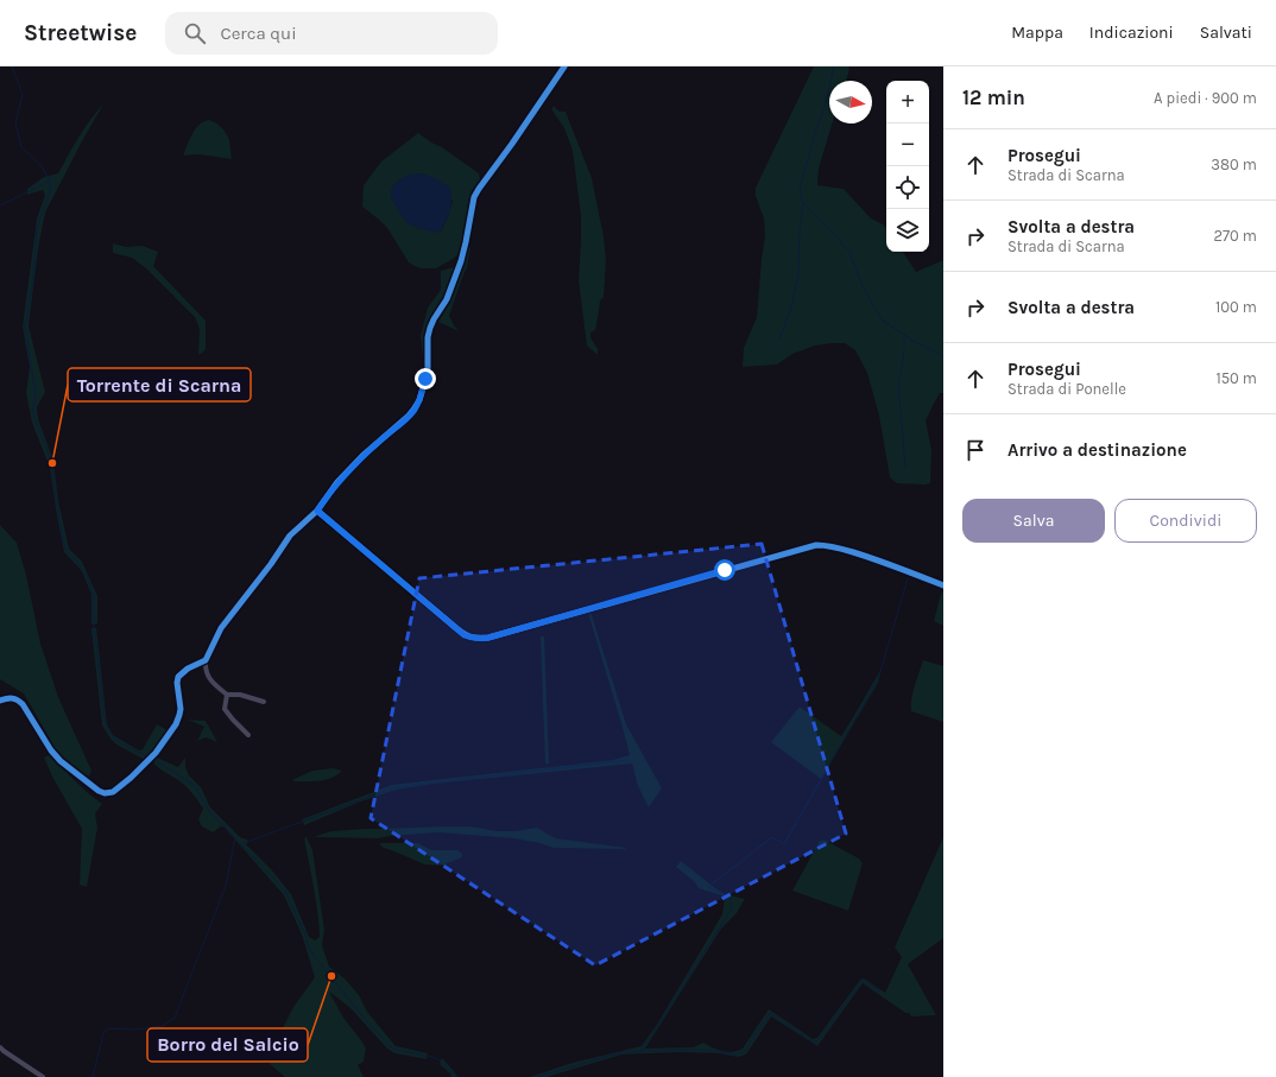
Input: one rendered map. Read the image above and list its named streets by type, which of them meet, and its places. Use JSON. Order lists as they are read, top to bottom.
{
  "places": ["Torrente di Scarna", "Borro del Salcio"],
  "north": "right",
  "page": {
    "header": "Streetwise",
    "search": "Cerca qui",
    "nav": ["Mappa", "Indicazioni", "Salvati"],
    "heading": ["12 min", "A piedi · 900 m"],
    "map_buttons": ["+", "−"],
    "list": [
      ["Prosegui", "Strada di Scarna", "380 m"],
      ["Svolta a destra", "Strada di Scarna", "270 m"],
      ["Svolta a destra", "100 m"],
      ["Prosegui", "Strada di Ponelle", "150 m"],
      "Arrivo a destinazione"
    ],
    "buttons": ["Salva", "Condividi"]
  }
}
